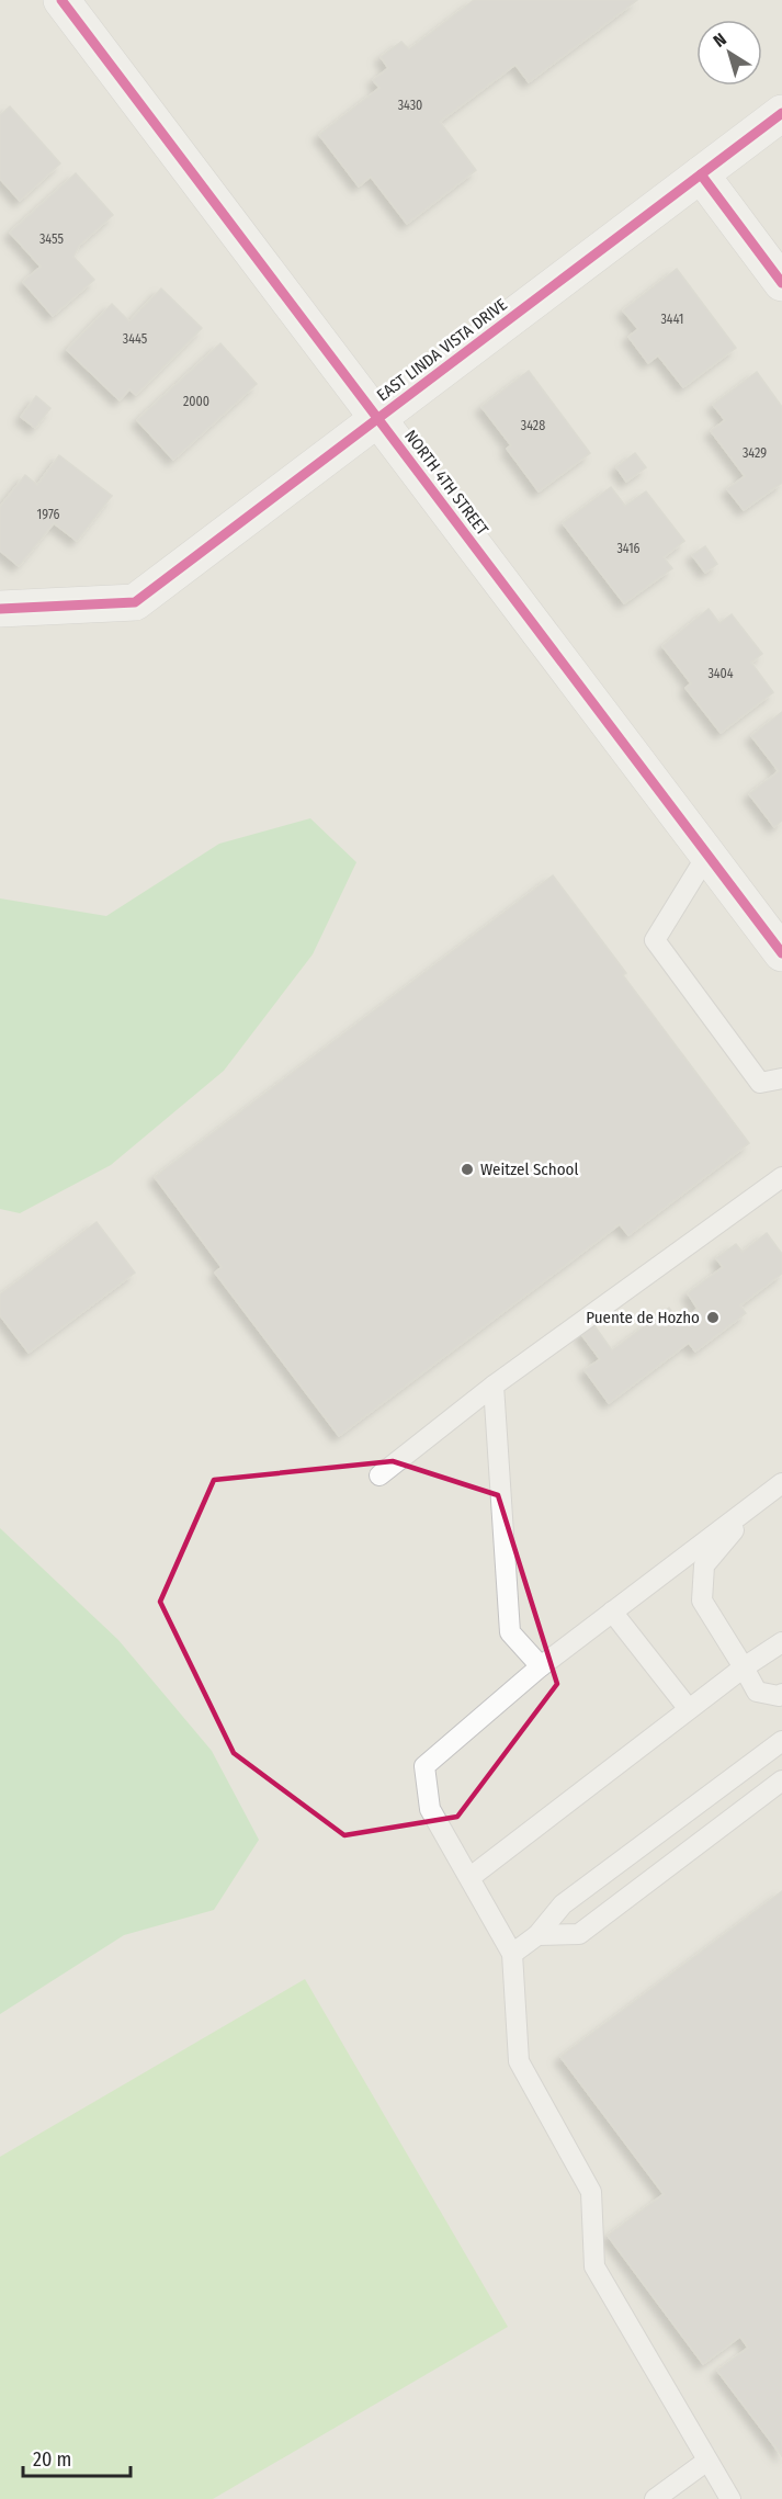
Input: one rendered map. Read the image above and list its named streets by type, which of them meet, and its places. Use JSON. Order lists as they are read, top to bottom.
{
  "streets": {
    "street": ["EAST LINDA VISTA DRIVE", "NORTH 4TH STREET"]
  },
  "crossings": [
    ["EAST LINDA VISTA DRIVE", "NORTH 4TH STREET"]
  ],
  "places": ["Weitzel School", "Puente de Hozho"],
  "house_numbers": [
    "3430",
    "3455",
    "3441",
    "3445",
    "2000",
    "3428",
    "3429",
    "1976",
    "3416",
    "3404"
  ],
  "scale_bar": "20 m",
  "north": "top left"
}
